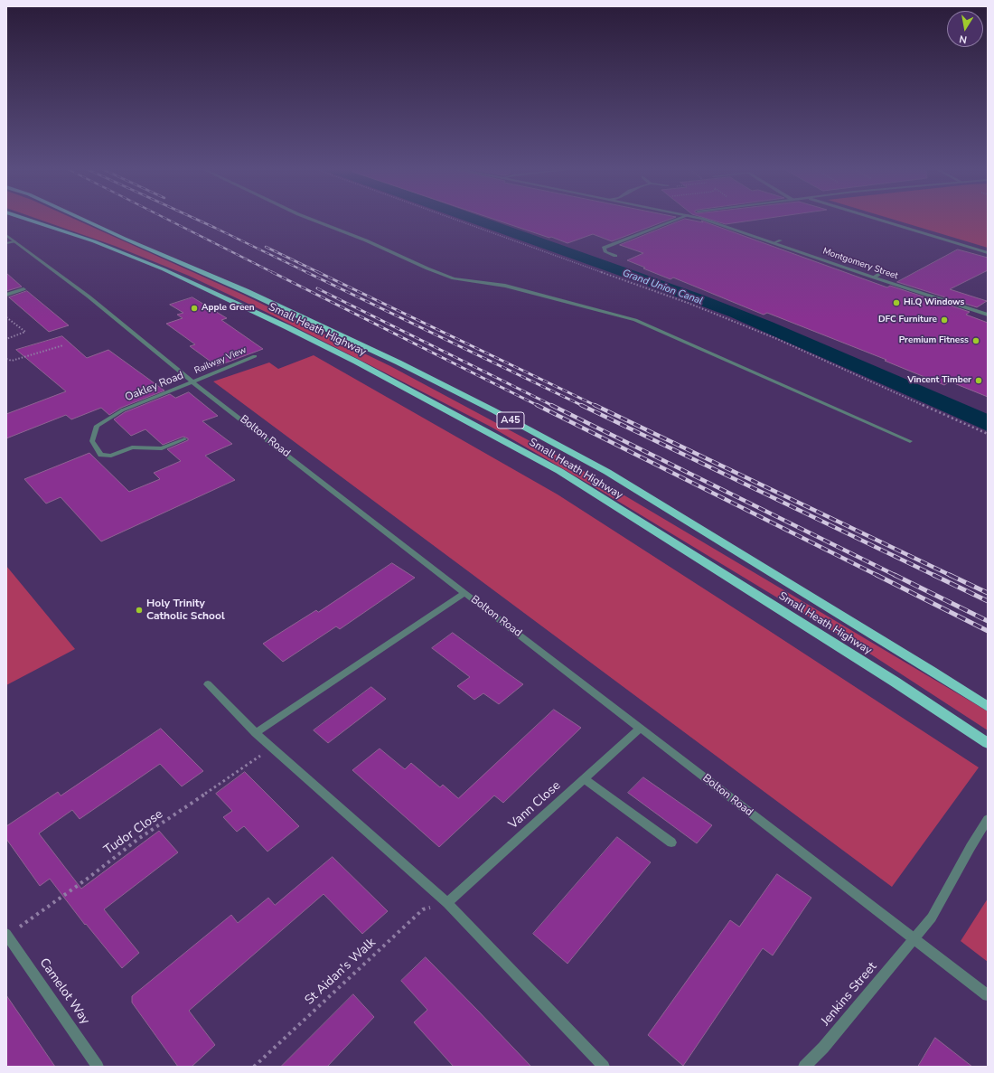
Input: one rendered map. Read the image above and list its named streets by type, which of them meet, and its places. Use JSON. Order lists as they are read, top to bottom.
{
  "streets": {
    "highway": ["Small Heath Highway", "A45"],
    "street": [
      "Montgomery Street",
      "Railway View",
      "Oakley Road",
      "Bolton Road",
      "Vann Close",
      "Camelot Way",
      "Jenkins Street"
    ],
    "path": ["Tudor Close", "St Aidan's Walk"]
  },
  "crossings": [
    ["Railway View", "Oakley Road"],
    ["Railway View", "Bolton Road"],
    ["Oakley Road", "Bolton Road"],
    ["Bolton Road", "Vann Close"],
    ["Bolton Road", "Jenkins Street"],
    ["Vann Close", "St Aidan's Walk"],
    ["Tudor Close", "Camelot Way"]
  ],
  "water": ["Grand Union Canal"],
  "places": [
    "Hi.Q Windows",
    "Apple Green",
    "DFC Furniture",
    "Premium Fitness",
    "Vincent Timber",
    "Holy Trinity Catholic School"
  ],
  "north": "bottom"
}
